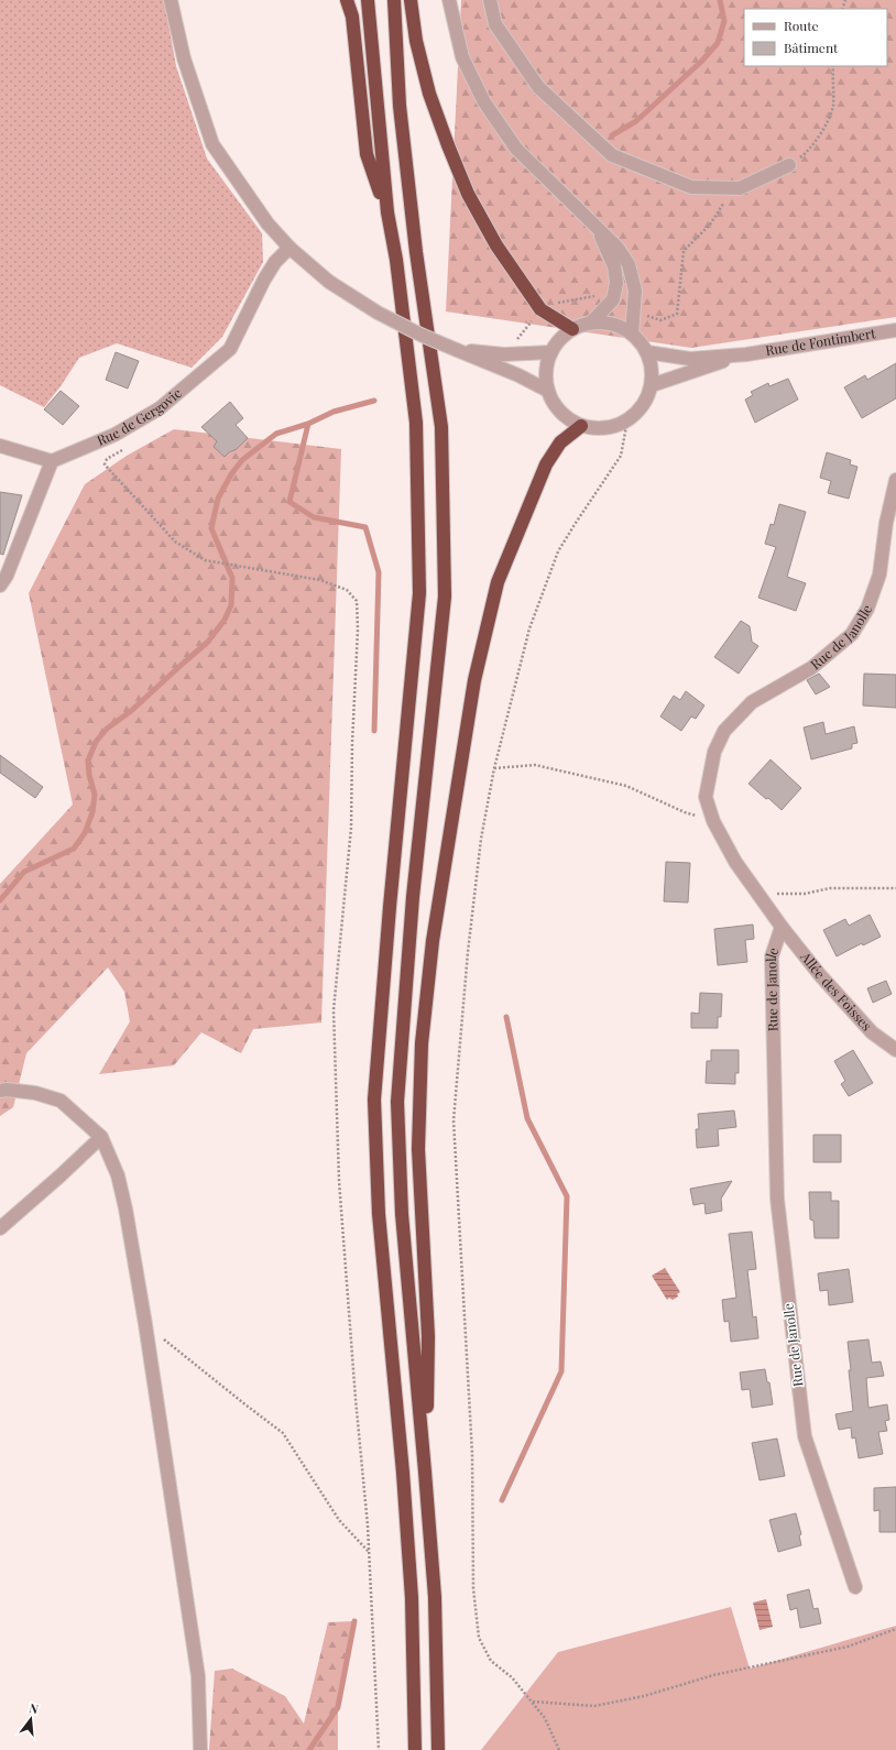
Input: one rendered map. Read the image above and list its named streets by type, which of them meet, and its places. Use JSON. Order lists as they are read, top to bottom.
{
  "streets": {
    "street": [
      "Rue de Fontimbert",
      "Rue de Gergovie",
      "Rue de Janolle",
      "Allée des Foisses"
    ]
  },
  "crossings": [
    ["Rue de Janolle", "Allée des Foisses"]
  ],
  "legend": ["Route", "Bâtiment"],
  "north": "top"
}
